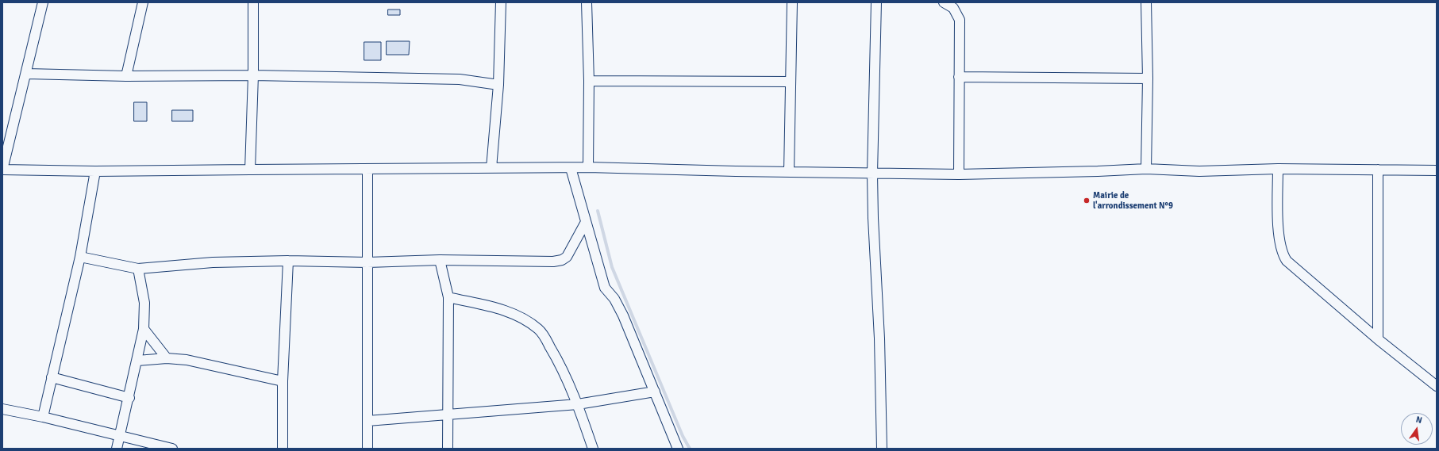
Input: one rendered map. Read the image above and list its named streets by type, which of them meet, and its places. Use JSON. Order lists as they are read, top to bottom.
{
  "places": ["Mairie de l'arrondissement N°9"],
  "north": "top"
}
